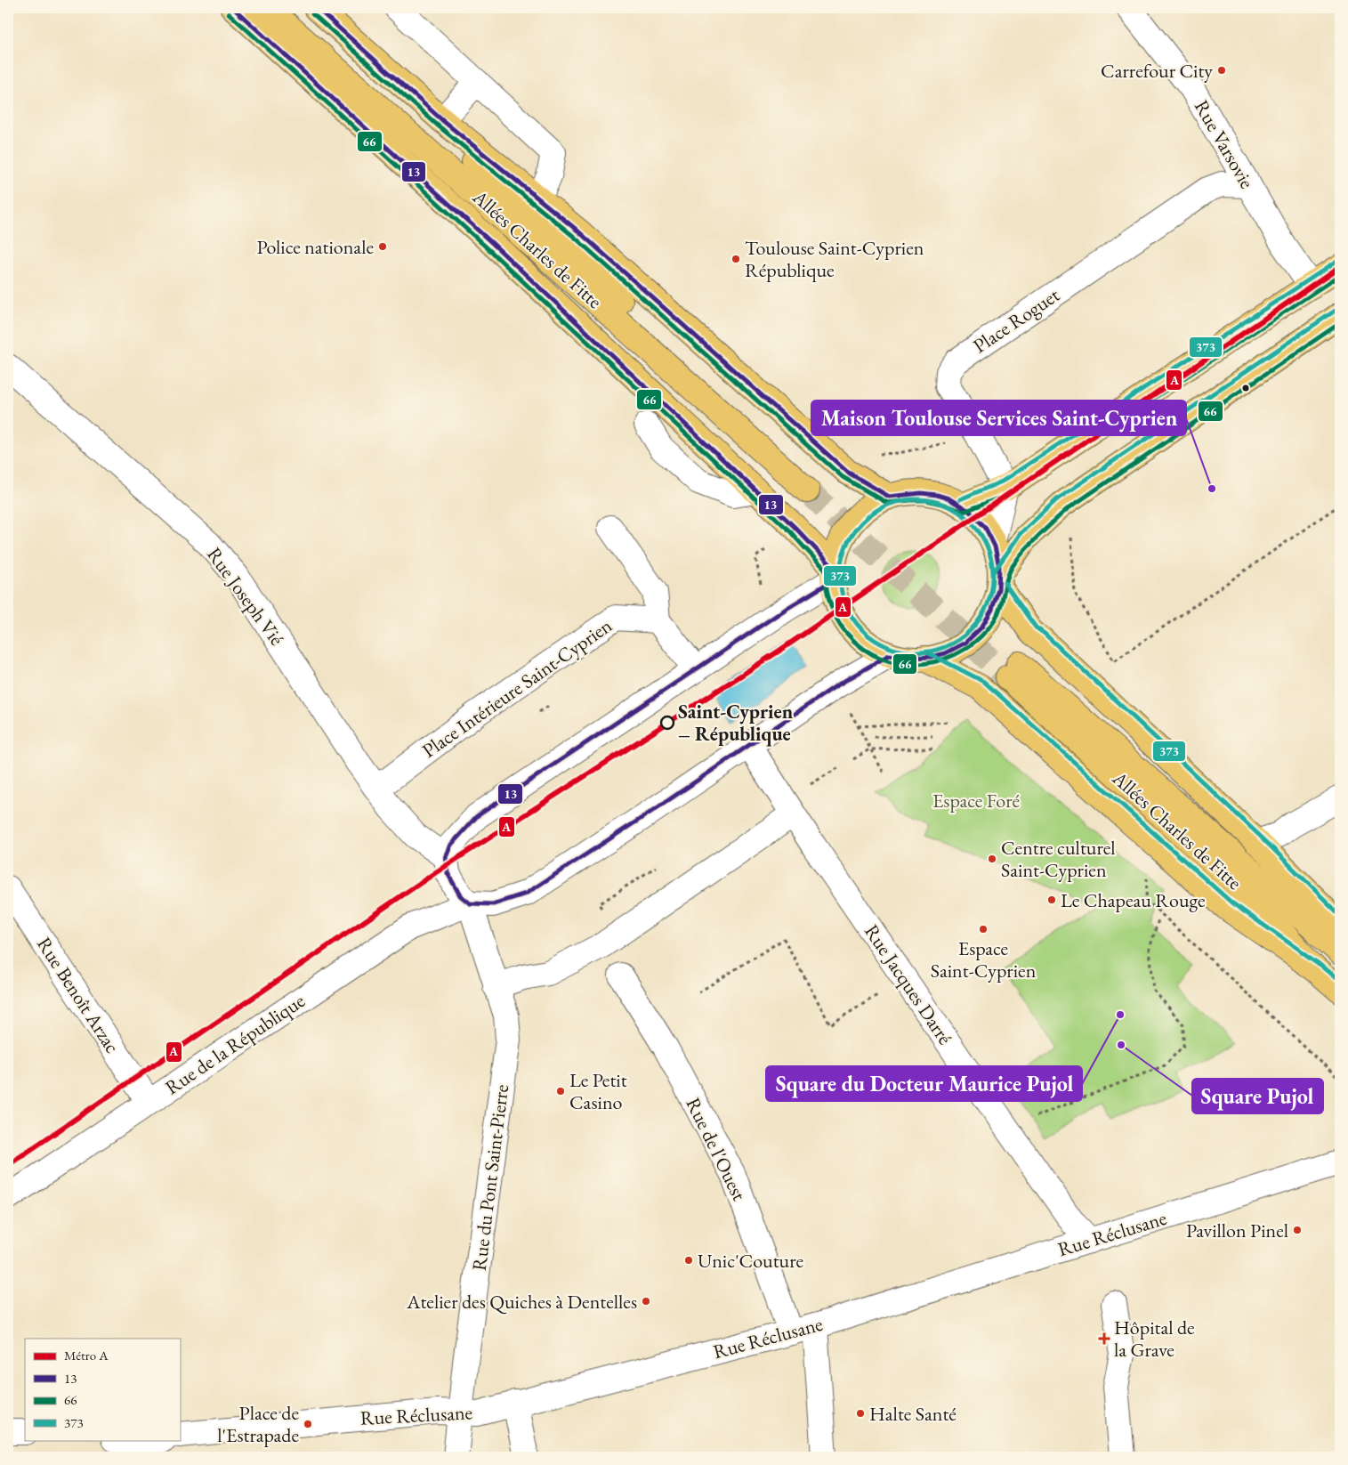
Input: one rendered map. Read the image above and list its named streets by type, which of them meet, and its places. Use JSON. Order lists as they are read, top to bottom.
{
  "streets": {
    "main road": ["Allées Charles de Fitte"],
    "street": [
      "Rue Varsovie",
      "Place Roguet",
      "Rue Joseph Vié",
      "Place Intérieure Saint-Cyprien",
      "Rue Jacques Darré",
      "Rue Benoît Arzac",
      "Rue de la République",
      "Rue de l'Ouest",
      "Rue du Pont Saint-Pierre",
      "Rue Réclusane"
    ]
  },
  "crossings": [
    ["Rue Varsovie", "Place Roguet"],
    ["Rue Joseph Vié", "Place Intérieure Saint-Cyprien"],
    ["Rue Jacques Darré", "Rue Réclusane"],
    ["Rue Benoît Arzac", "Rue de la République"],
    ["Rue de la République", "Rue du Pont Saint-Pierre"],
    ["Rue de l'Ouest", "Rue Réclusane"],
    ["Rue du Pont Saint-Pierre", "Rue Réclusane"]
  ],
  "parks": ["Espace Foré"],
  "places": {
    "other": [
      "Carrefour City",
      "Police nationale",
      "Toulouse Saint-Cyprien République",
      "Maison Toulouse Services Saint-Cyprien",
      "Saint-Cyprien – République",
      "Centre culturel Saint-Cyprien",
      "Le Chapeau Rouge",
      "Espace Saint-Cyprien",
      "Square du Docteur Maurice Pujol",
      "Square Pujol",
      "Le Petit Casino",
      "Pavillon Pinel",
      "Unic'Couture",
      "Atelier des Quiches à Dentelles",
      "Halte Santé",
      "Place de l'Estrapade"
    ],
    "health": ["Hôpital de la Grave"]
  },
  "lines": [
    "transit line 13",
    "transit line 66",
    "transit line 373",
    "metro line A"
  ],
  "legend": [
    "Métro A",
    "13",
    "66",
    "373"
  ]
}
